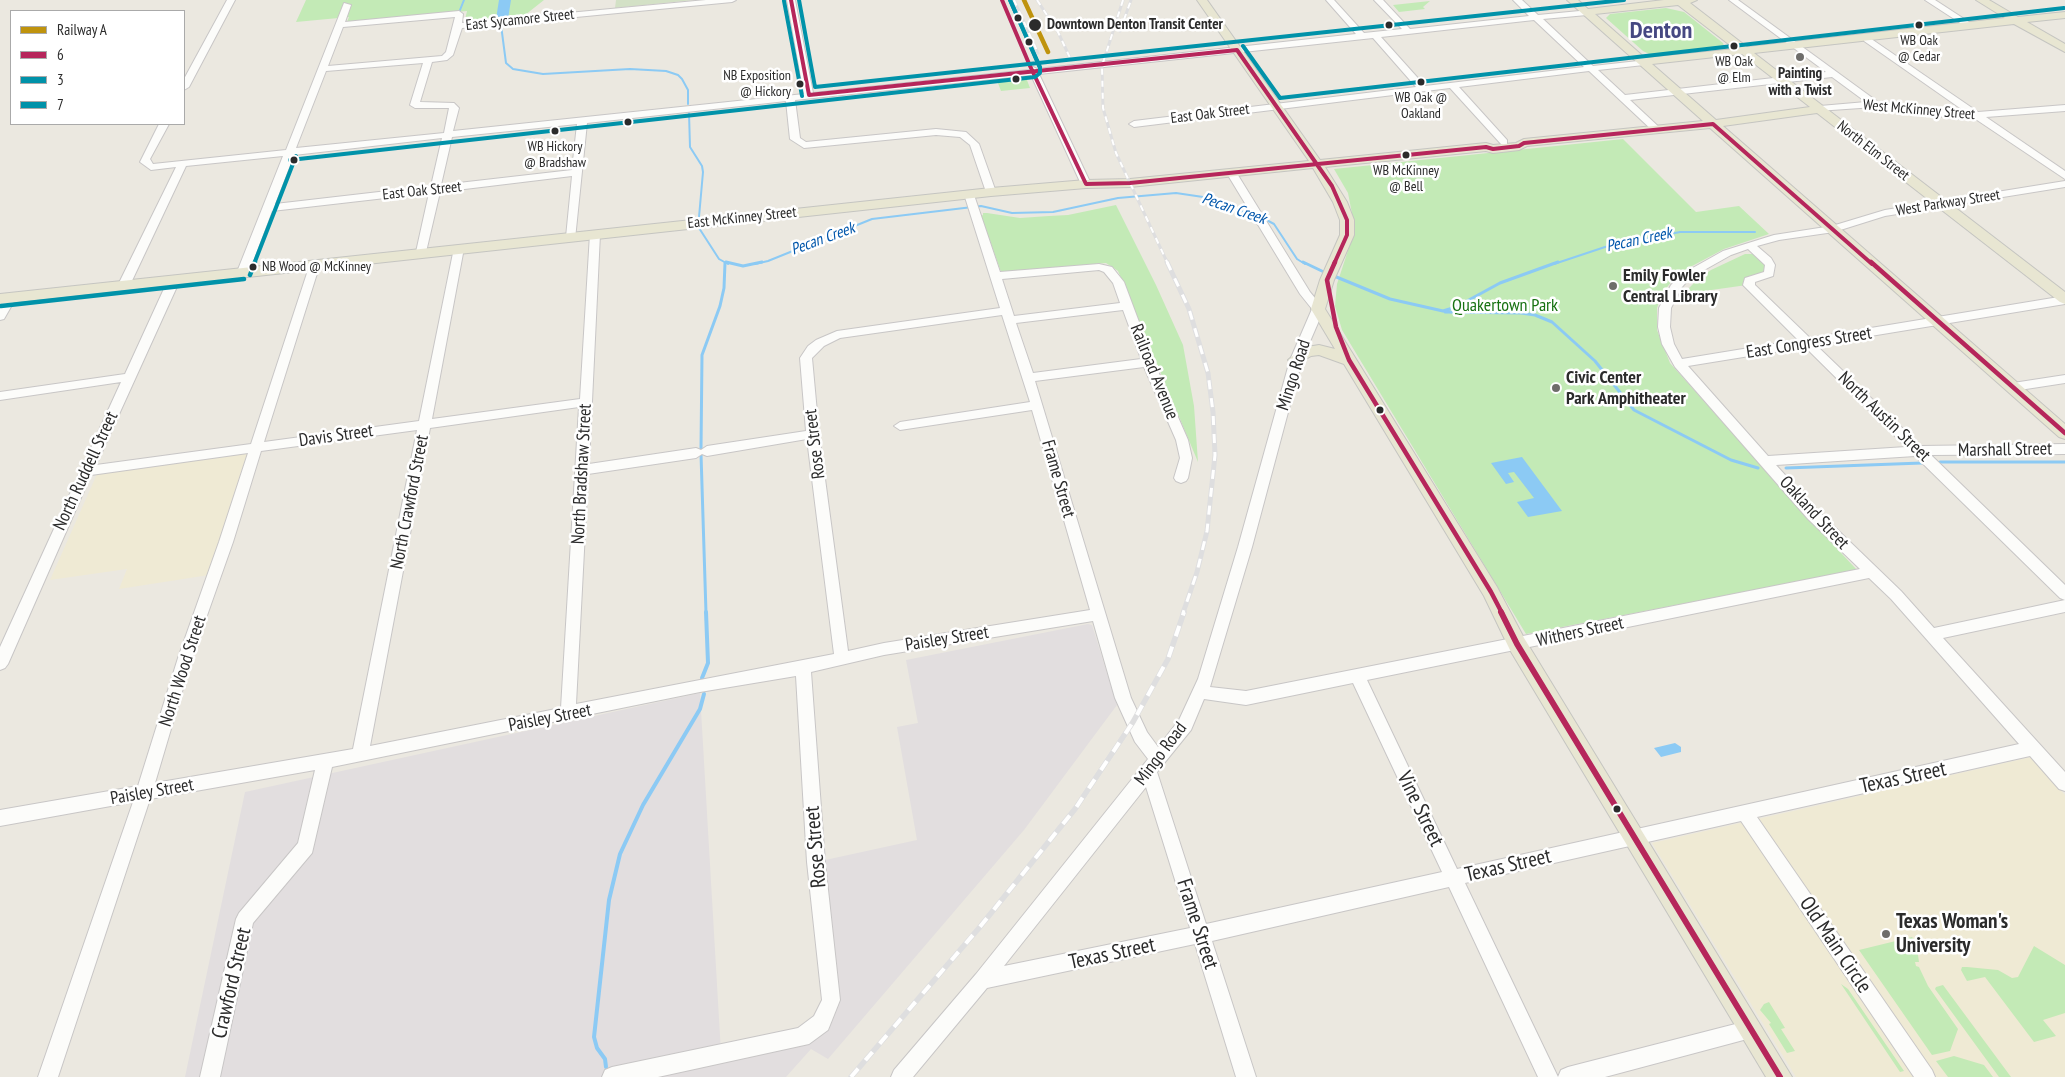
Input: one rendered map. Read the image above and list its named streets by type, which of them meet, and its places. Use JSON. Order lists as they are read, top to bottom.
{
  "streets": {
    "main road": ["West McKinney Street", "North Elm Street", "East McKinney Street"],
    "street": [
      "East Sycamore Street",
      "East Oak Street",
      "West Parkway Street",
      "East Congress Street",
      "Railroad Avenue",
      "Mingo Road",
      "North Austin Street",
      "Davis Street",
      "Rose Street",
      "Marshall Street",
      "North Ruddell Street",
      "North Bradshaw Street",
      "Frame Street",
      "North Crawford Street",
      "Oakland Street",
      "Withers Street",
      "Paisley Street",
      "North Wood Street",
      "Texas Street",
      "Vine Street",
      "Old Main Circle",
      "Crawford Street"
    ]
  },
  "crossings": [
    ["West McKinney Street", "North Elm Street"],
    ["West McKinney Street", "East McKinney Street"],
    ["North Elm Street", "West Parkway Street"],
    ["North Elm Street", "East Congress Street"],
    ["West Parkway Street", "North Austin Street"],
    ["West Parkway Street", "Oakland Street"],
    ["East McKinney Street", "North Ruddell Street"],
    ["East McKinney Street", "North Bradshaw Street"],
    ["East McKinney Street", "Frame Street"],
    ["East McKinney Street", "North Crawford Street"],
    ["East McKinney Street", "North Wood Street"],
    ["East Congress Street", "North Austin Street"],
    ["East Congress Street", "Oakland Street"],
    ["Railroad Avenue", "Frame Street"],
    ["Mingo Road", "Frame Street"],
    ["Mingo Road", "Withers Street"],
    ["Mingo Road", "Texas Street"],
    ["North Austin Street", "Marshall Street"],
    ["North Austin Street", "Oakland Street"],
    ["Davis Street", "North Ruddell Street"],
    ["Davis Street", "North Bradshaw Street"],
    ["Davis Street", "North Crawford Street"],
    ["Davis Street", "North Wood Street"],
    ["Rose Street", "Frame Street"],
    ["Rose Street", "Paisley Street"],
    ["Marshall Street", "Oakland Street"],
    ["North Bradshaw Street", "Paisley Street"],
    ["Frame Street", "Paisley Street"],
    ["Frame Street", "Texas Street"],
    ["North Crawford Street", "Paisley Street"],
    ["Oakland Street", "Withers Street"],
    ["Oakland Street", "Texas Street"],
    ["Withers Street", "Vine Street"],
    ["Paisley Street", "North Wood Street"],
    ["Paisley Street", "Crawford Street"],
    ["Texas Street", "Vine Street"],
    ["Texas Street", "Old Main Circle"]
  ],
  "districts": ["Denton"],
  "water": ["Pecan Creek"],
  "parks": ["Quakertown Park"],
  "places": [
    "Downtown Denton Transit Center",
    "WB Oak @ Cedar",
    "WB Oak @ Elm",
    "Painting with a Twist",
    "WB Oak @ Oakland",
    "NB Exposition @ Hickory",
    "WB Hickory @ Bradshaw",
    "WB McKinney @ Bell",
    "NB Wood @ McKinney",
    "Emily Fowler Central Library",
    "Civic Center Park Amphitheater",
    "Texas Woman's University"
  ],
  "lines": [
    "rail line A",
    "transit line 6",
    "transit line 3",
    "transit line 7"
  ],
  "legend": [
    "Railway A",
    "6",
    "3",
    "7"
  ]
}
